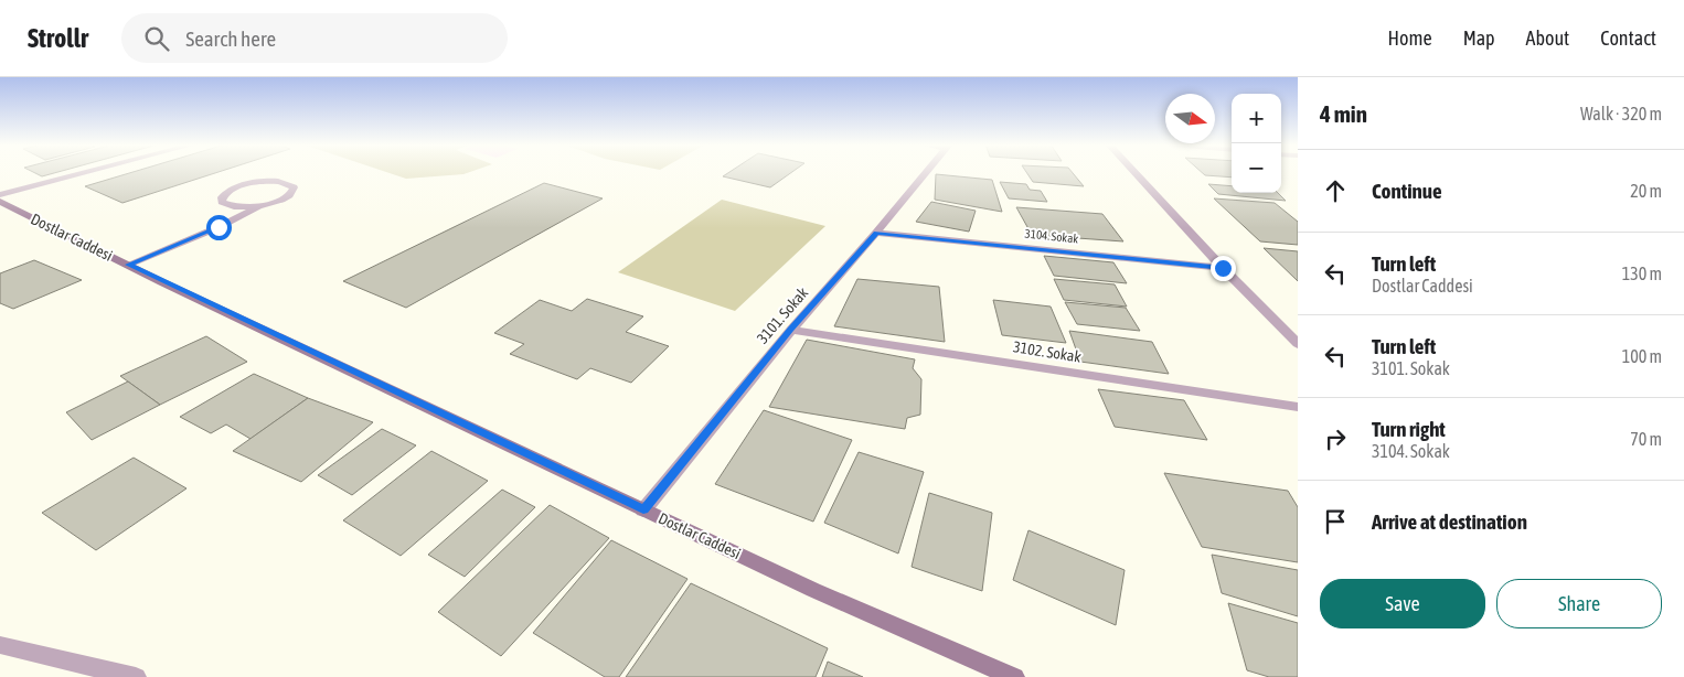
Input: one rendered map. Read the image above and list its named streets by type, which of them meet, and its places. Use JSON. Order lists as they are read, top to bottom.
{
  "streets": {
    "main road": ["Dostlar Caddesi"],
    "street": ["3104. Sokak", "3101. Sokak", "3102. Sokak"]
  },
  "crossings": [
    ["3104. Sokak", "3101. Sokak"],
    ["Dostlar Caddesi", "3101. Sokak"],
    ["3101. Sokak", "3102. Sokak"]
  ],
  "north": "right",
  "page": {
    "header": "Strollr",
    "search": "Search here",
    "nav": [
      "Home",
      "Map",
      "About",
      "Contact"
    ],
    "heading": ["4 min", "Walk · 320 m"],
    "map_buttons": ["+", "−"],
    "list": [
      ["Continue", "20 m"],
      ["Turn left", "Dostlar Caddesi", "130 m"],
      ["Turn left", "3101. Sokak", "100 m"],
      ["Turn right", "3104. Sokak", "70 m"],
      "Arrive at destination"
    ],
    "buttons": ["Save", "Share"]
  }
}
